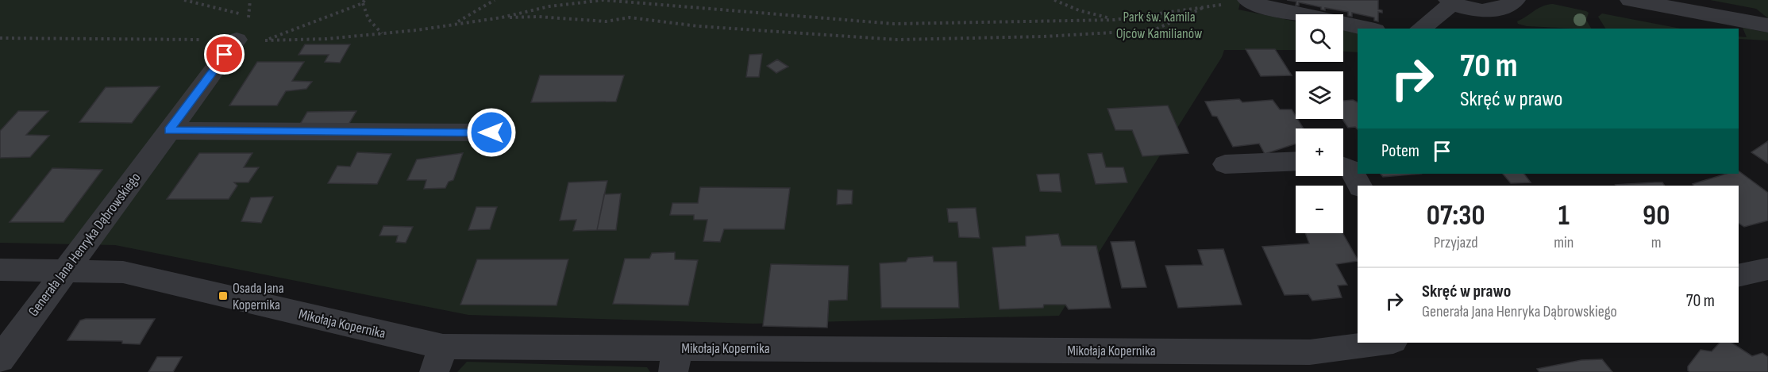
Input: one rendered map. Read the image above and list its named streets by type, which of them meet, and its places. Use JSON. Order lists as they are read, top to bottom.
{
  "streets": {
    "street": ["Generała Jana Henryka Dąbrowskiego", "Mikołaja Kopernika"]
  },
  "crossings": [
    ["Generała Jana Henryka Dąbrowskiego", "Mikołaja Kopernika"]
  ],
  "parks": ["Park św. Kamila Ojców Kamilianów"],
  "places": {
    "transit": ["Osada Jana Kopernika"]
  },
  "page": {
    "map_buttons": ["+", "−"],
    "turn": ["70 m", "Skręć w prawo"],
    "then": "Potem",
    "eta": [
      "07:30",
      "Przyjazd",
      "1",
      "min",
      "90",
      "m"
    ],
    "list": [
      {
        "name": "Skręć w prawo",
        "note": "Generała Jana Henryka Dąbrowskiego",
        "value": "70 m"
      }
    ]
  }
}
